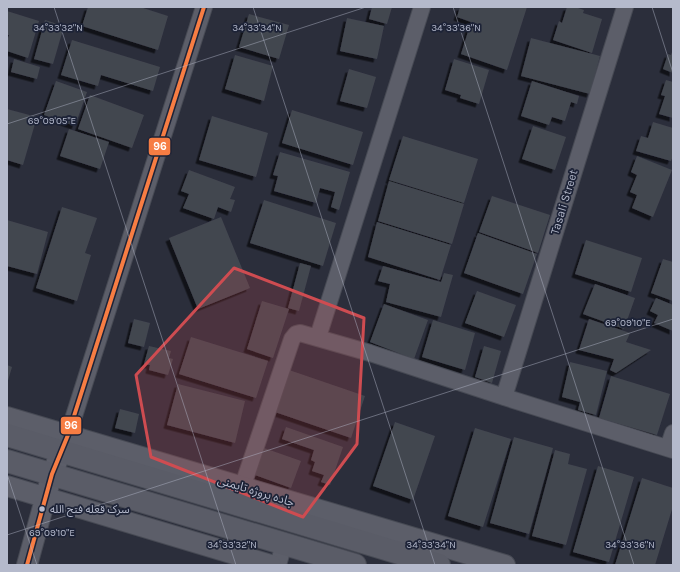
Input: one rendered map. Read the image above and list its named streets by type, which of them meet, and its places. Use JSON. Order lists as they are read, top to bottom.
{
  "streets": {
    "main road": ["جاده پروژه تایمنی"],
    "street": ["Tasali Street"]
  },
  "places": ["سرک قعله فتح الله"],
  "lines": ["transit line 96"],
  "coordinates": [
    "34°33'32\"N",
    "34°33'34\"N",
    "34°33'36\"N",
    "69°09'05\"E",
    "69°09'10\"E"
  ]
}
